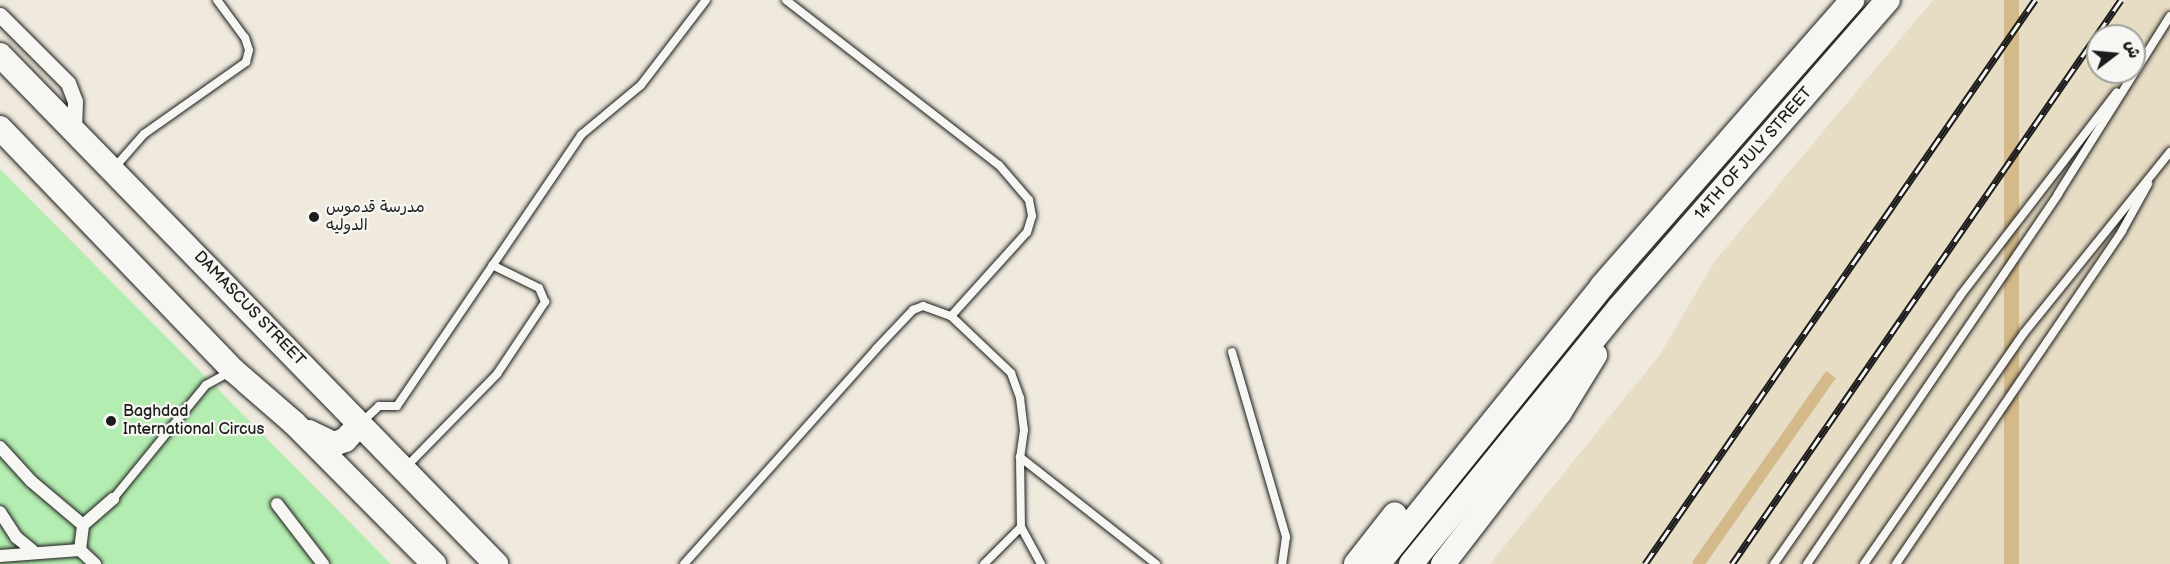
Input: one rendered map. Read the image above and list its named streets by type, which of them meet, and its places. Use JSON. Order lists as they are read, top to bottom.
{
  "streets": {
    "main road": ["14TH OF JULY STREET", "DAMASCUS STREET"]
  },
  "places": ["مدرسة قدموس الدوليه", "Baghdad International Circus"],
  "north": "right"
}
